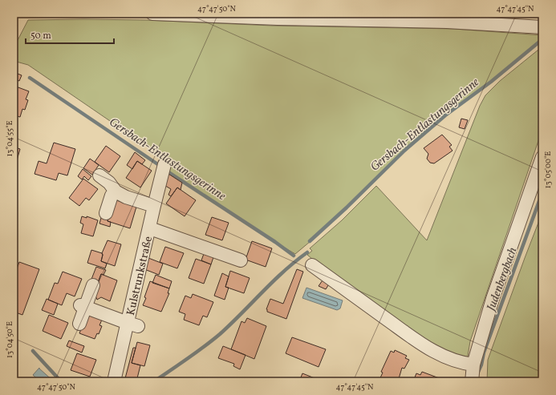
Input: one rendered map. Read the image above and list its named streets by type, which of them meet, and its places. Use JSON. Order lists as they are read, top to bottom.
{
  "streets": {
    "street": ["Kulstrunkstraße"]
  },
  "water": ["Gersbach-Entlastungsgerinne", "Judenbergbach"],
  "scale_bar": "50 m",
  "coordinates": [
    "47°47'50\"N",
    "47°47'45\"N",
    "13°04'55\"E",
    "13°05'00\"E",
    "13°04'50\"E"
  ]
}
